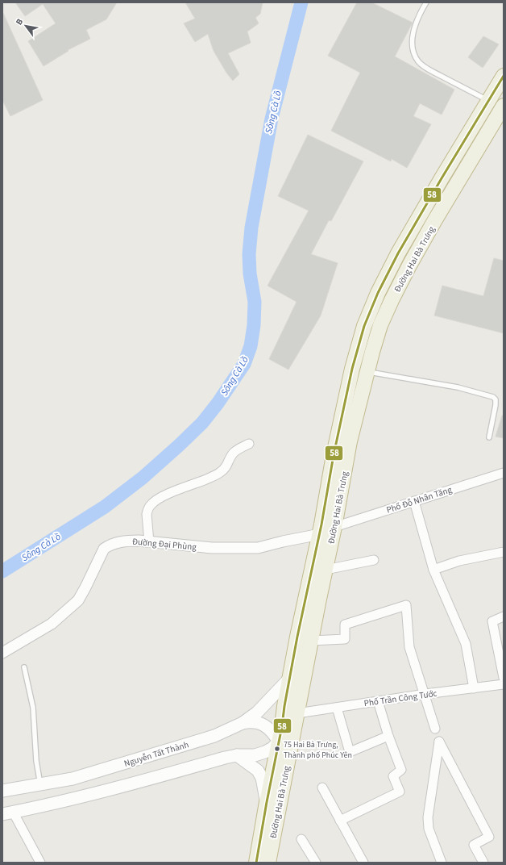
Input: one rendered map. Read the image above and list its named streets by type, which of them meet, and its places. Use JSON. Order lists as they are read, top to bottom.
{
  "streets": {
    "highway": ["Đường Hai Bà Trưng"],
    "main road": ["Nguyễn Tất Thành"],
    "street": ["Phố Đỗ Nhân Tăng", "Đường Đại Phùng", "Phố Trần Công Tước"]
  },
  "crossings": [
    ["Đường Hai Bà Trưng", "Phố Đỗ Nhân Tăng"],
    ["Đường Hai Bà Trưng", "Đường Đại Phùng"],
    ["Đường Hai Bà Trưng", "Phố Trần Công Tước"],
    ["Đường Hai Bà Trưng", "Nguyễn Tất Thành"],
    ["Phố Đỗ Nhân Tăng", "Đường Đại Phùng"]
  ],
  "water": ["Sông Cà Lồ"],
  "places": ["75 Hai Bà Trưng, Thành phố Phúc Yên"],
  "lines": ["transit line 58"],
  "north": "top left"
}
